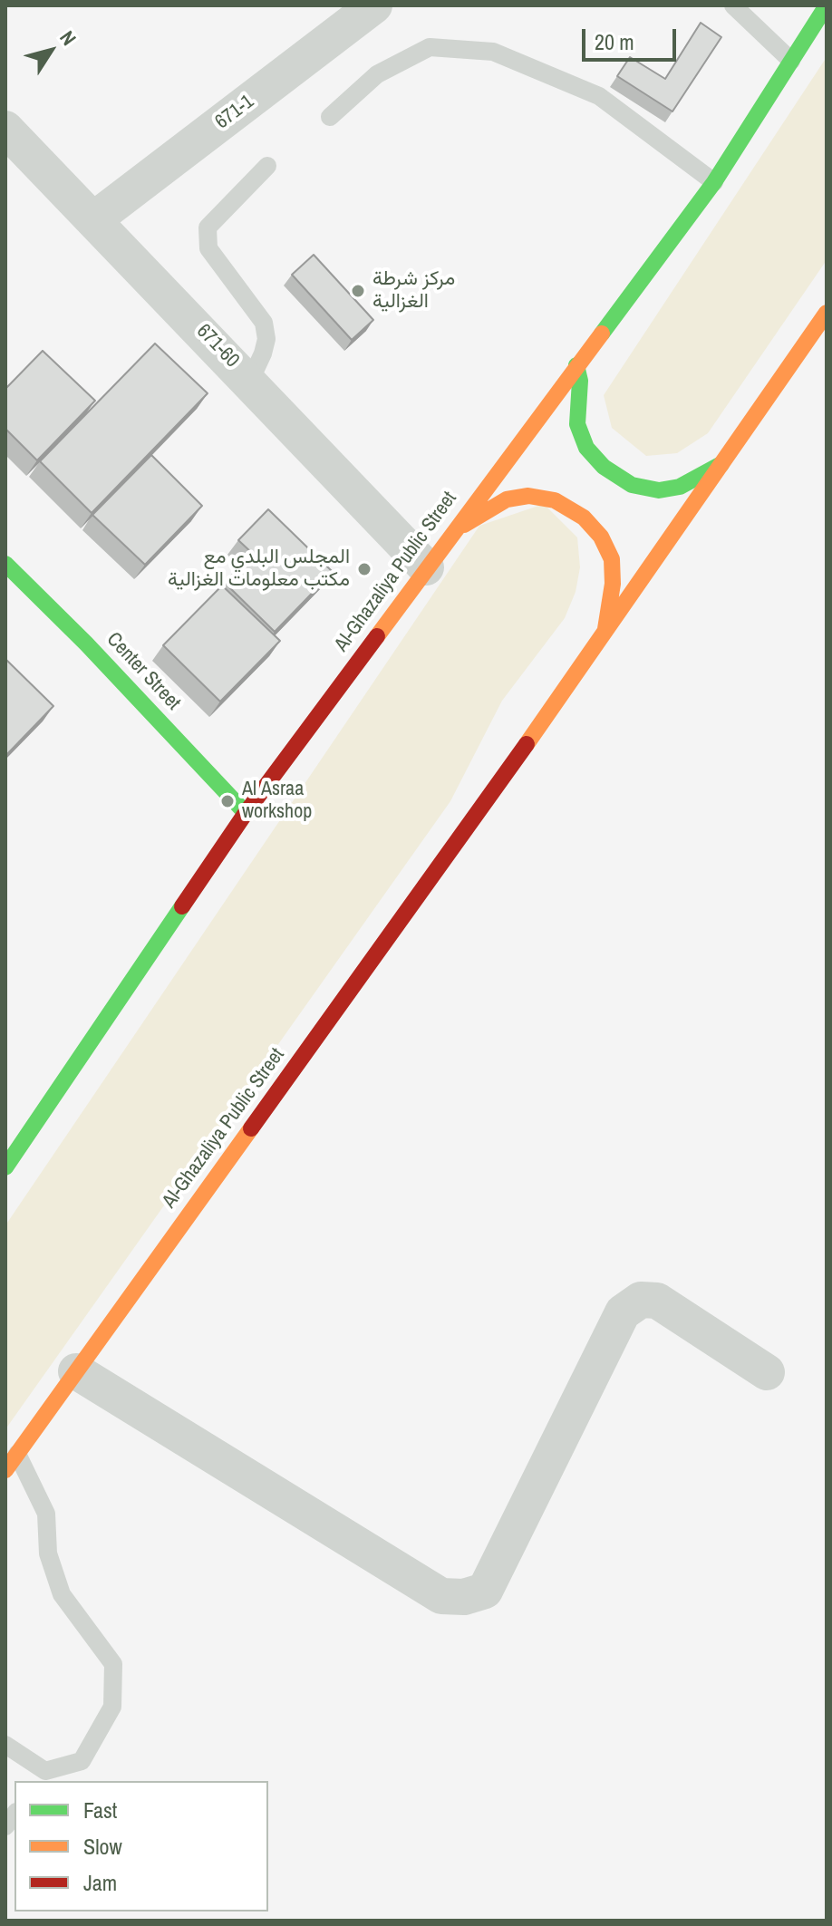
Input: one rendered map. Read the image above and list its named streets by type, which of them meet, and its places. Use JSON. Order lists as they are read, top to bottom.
{
  "streets": {
    "main road": ["Al-Ghazaliya Public Street", "Center Street"],
    "street": ["671-1", "671-60"]
  },
  "crossings": [
    ["671-1", "671-60"],
    ["671-60", "Al-Ghazaliya Public Street"],
    ["Al-Ghazaliya Public Street", "Center Street"]
  ],
  "places": ["مركز شرطة الغزالية", "المجلس البلدي مع مكتب معلومات الغزالية", "Al Asraa workshop"],
  "legend": ["Fast", "Slow", "Jam"],
  "scale_bar": "20 m",
  "north": "top right"
}
